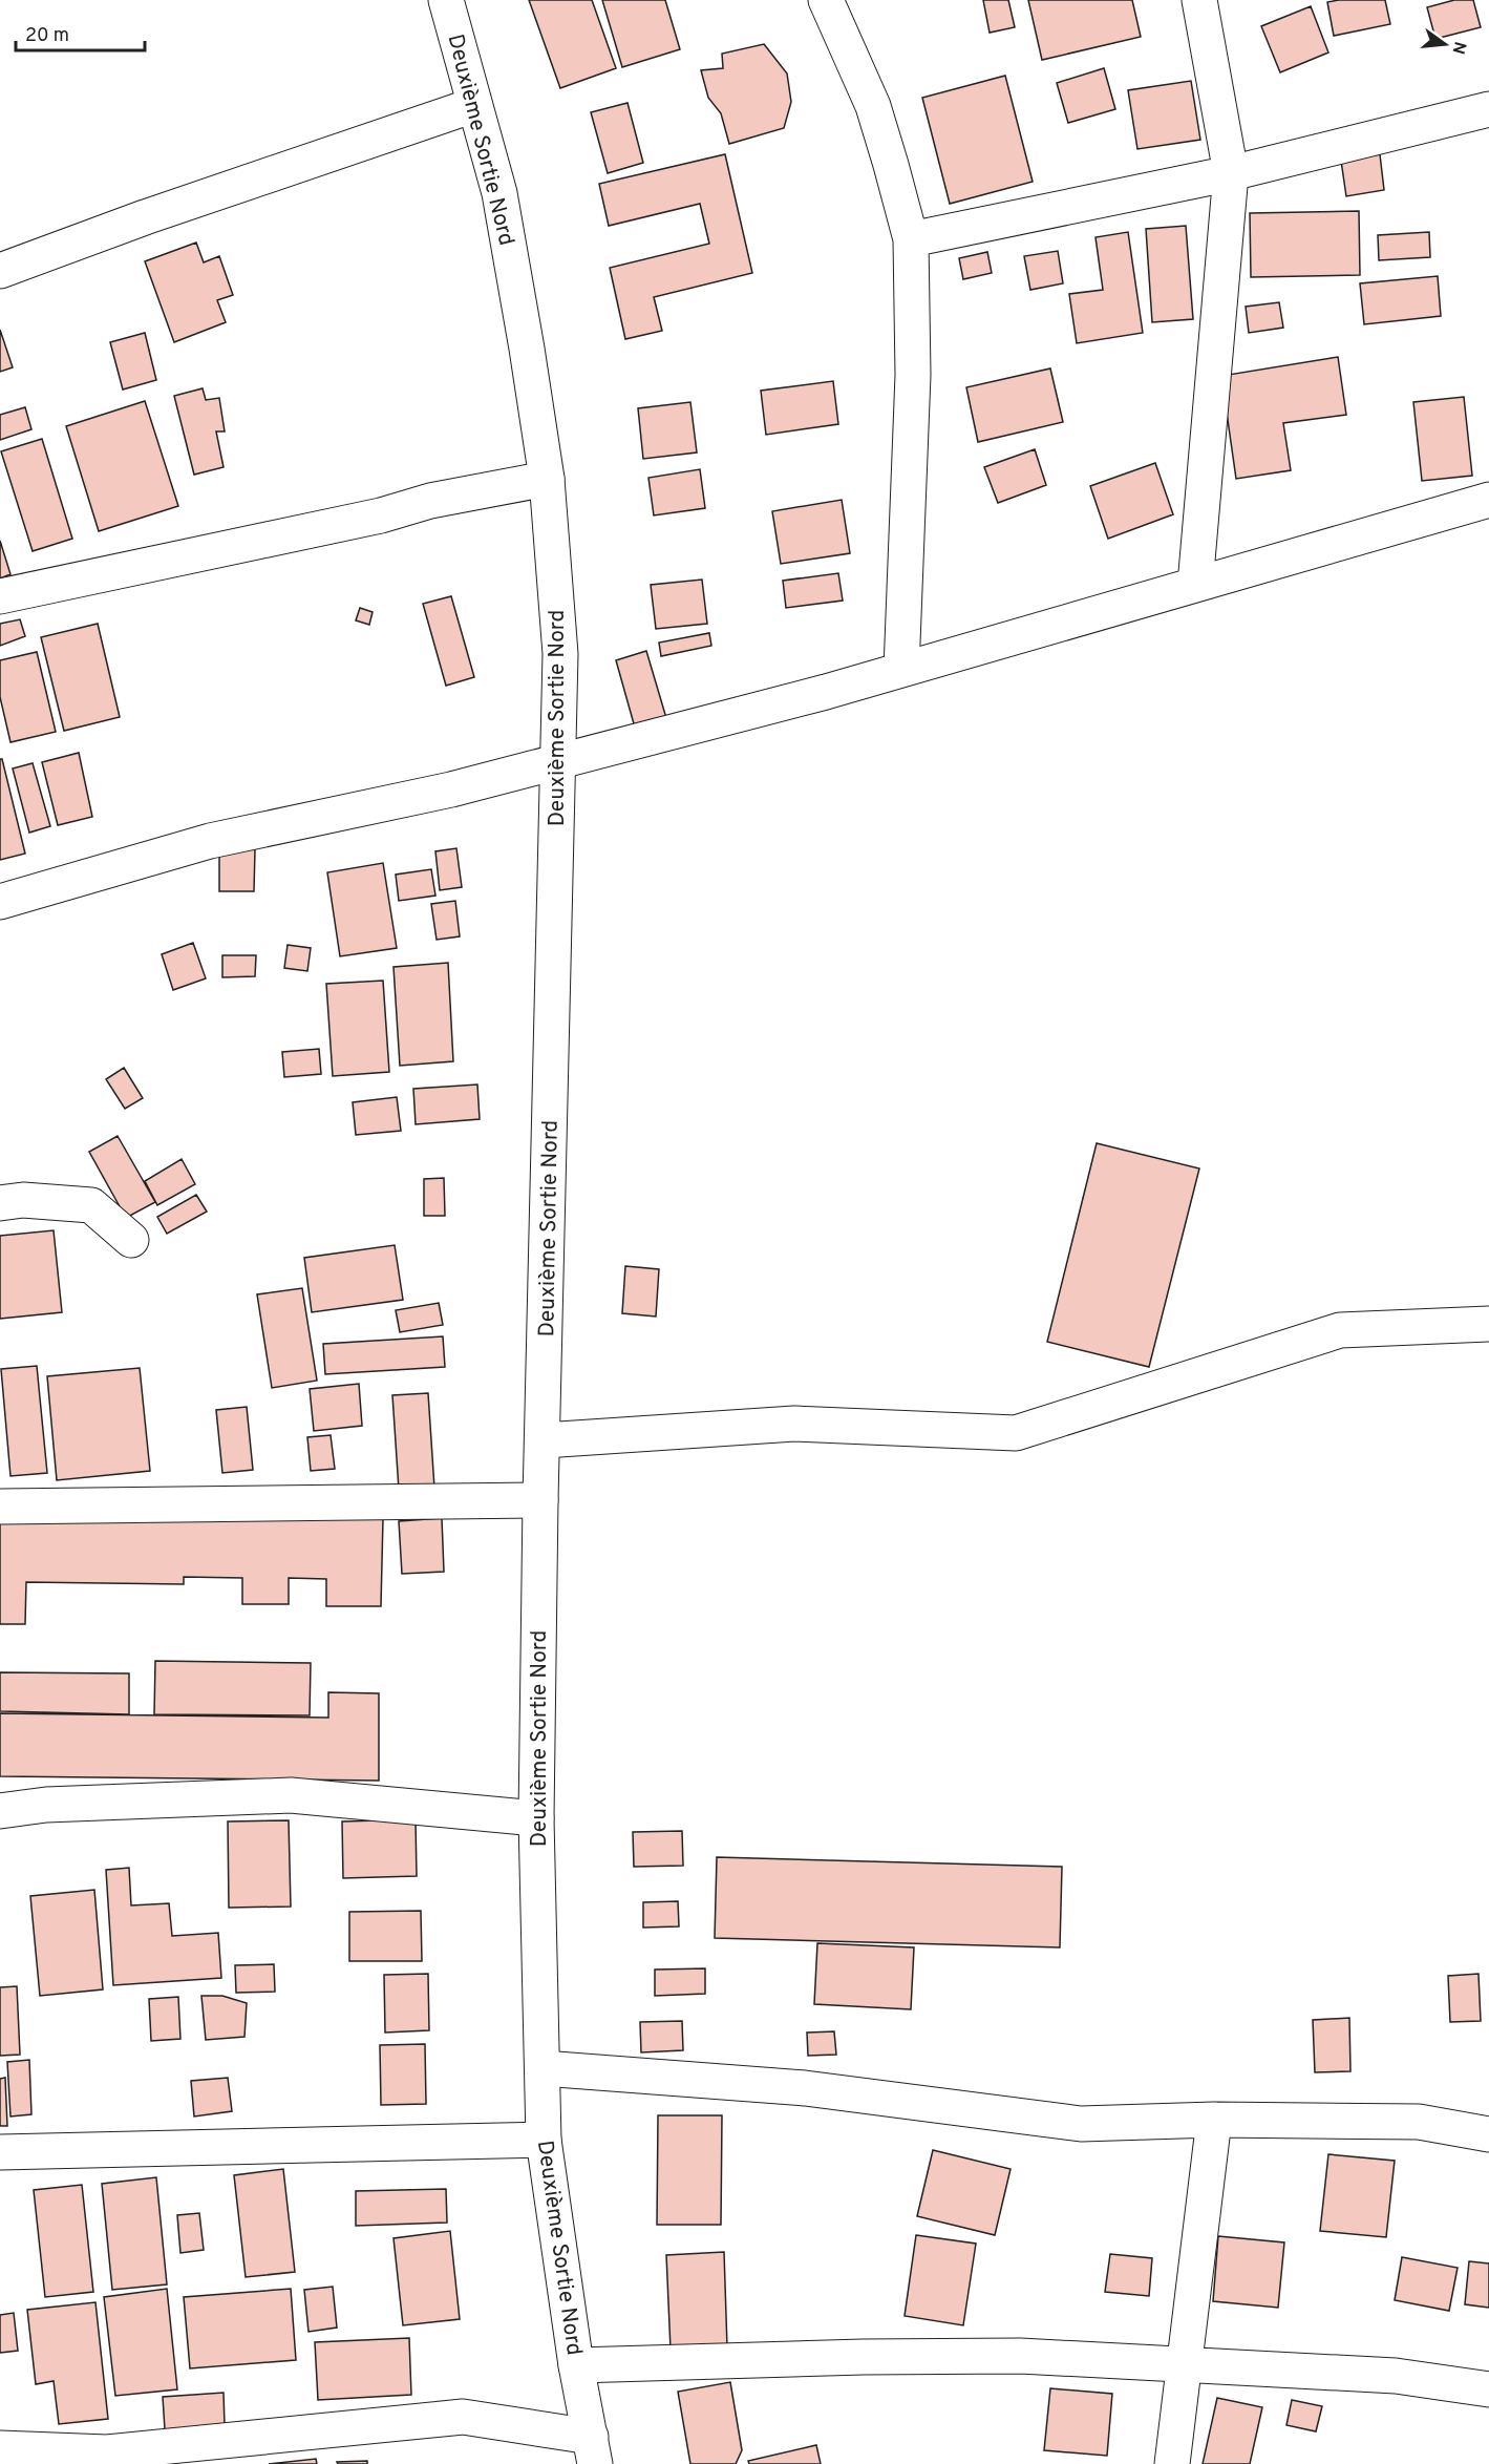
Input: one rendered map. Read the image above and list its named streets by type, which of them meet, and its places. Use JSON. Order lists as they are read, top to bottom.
{
  "streets": {
    "street": ["Deuxième Sortie Nord"]
  },
  "scale_bar": "20 m",
  "north": "right"
}
